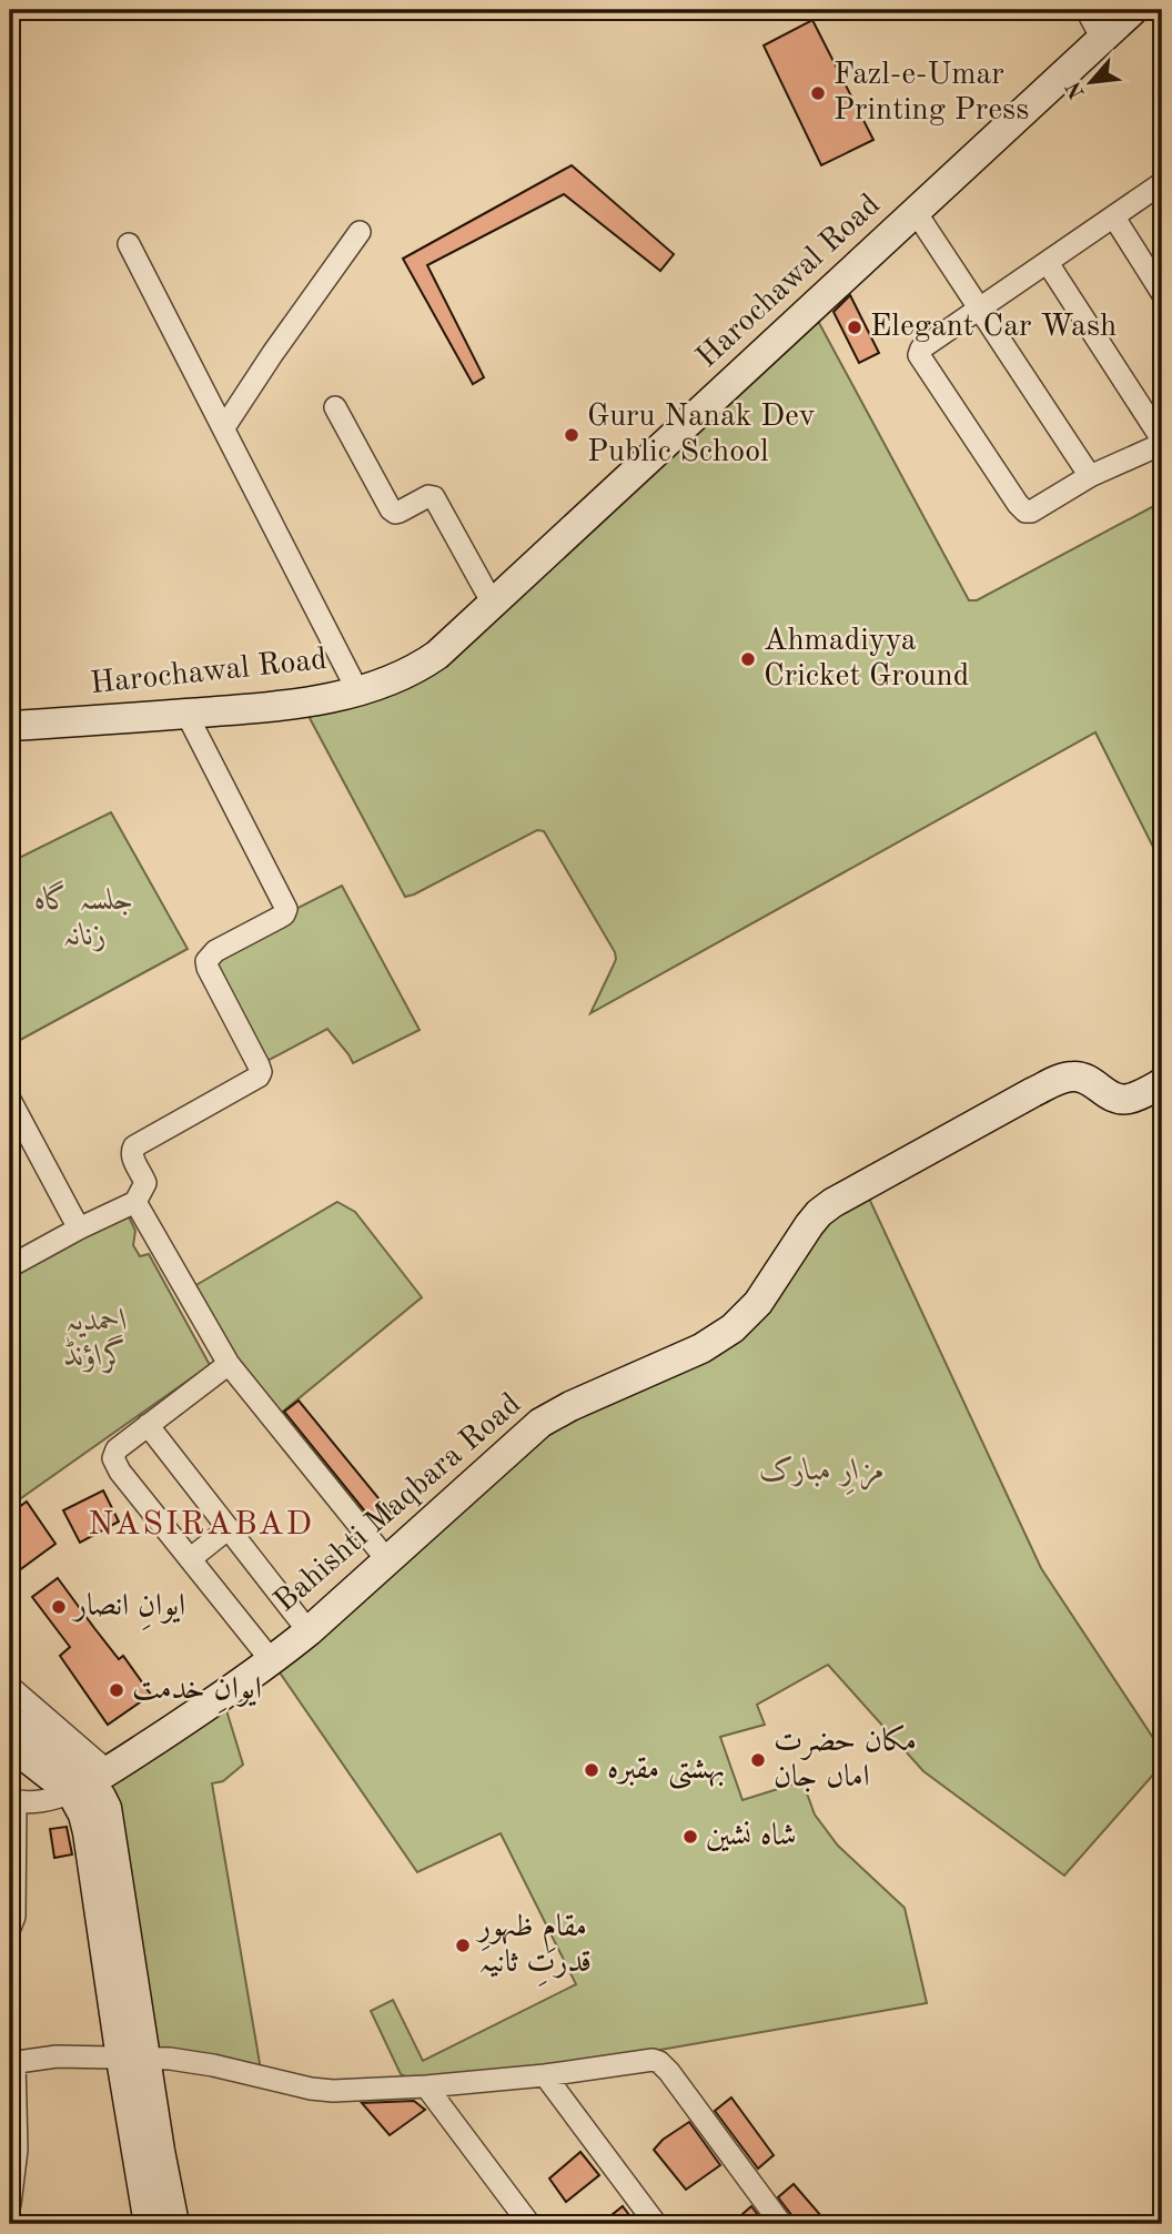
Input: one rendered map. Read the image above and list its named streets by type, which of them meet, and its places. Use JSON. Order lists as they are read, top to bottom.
{
  "streets": {
    "street": ["Harochawal Road", "Bahishti Maqbara Road"]
  },
  "districts": ["NASIRABAD"],
  "parks": ["جلسہ گاہ زنانہ", "احمدیہ گراؤنڈ", "مزارِ مبارک"],
  "places": [
    "Fazl-e-Umar Printing Press",
    "Elegant Car Wash",
    "Guru Nanak Dev Public School",
    "Ahmadiyya Cricket Ground",
    "ایوانِ انصار",
    "ایوانِ خدمت",
    "مکان حضرت اماں جان",
    "بہشتی مقبرہ",
    "شاہ نشین",
    "مقامِ ظہورِ قدرتِ ثانیہ"
  ],
  "north": "bottom left"
}
